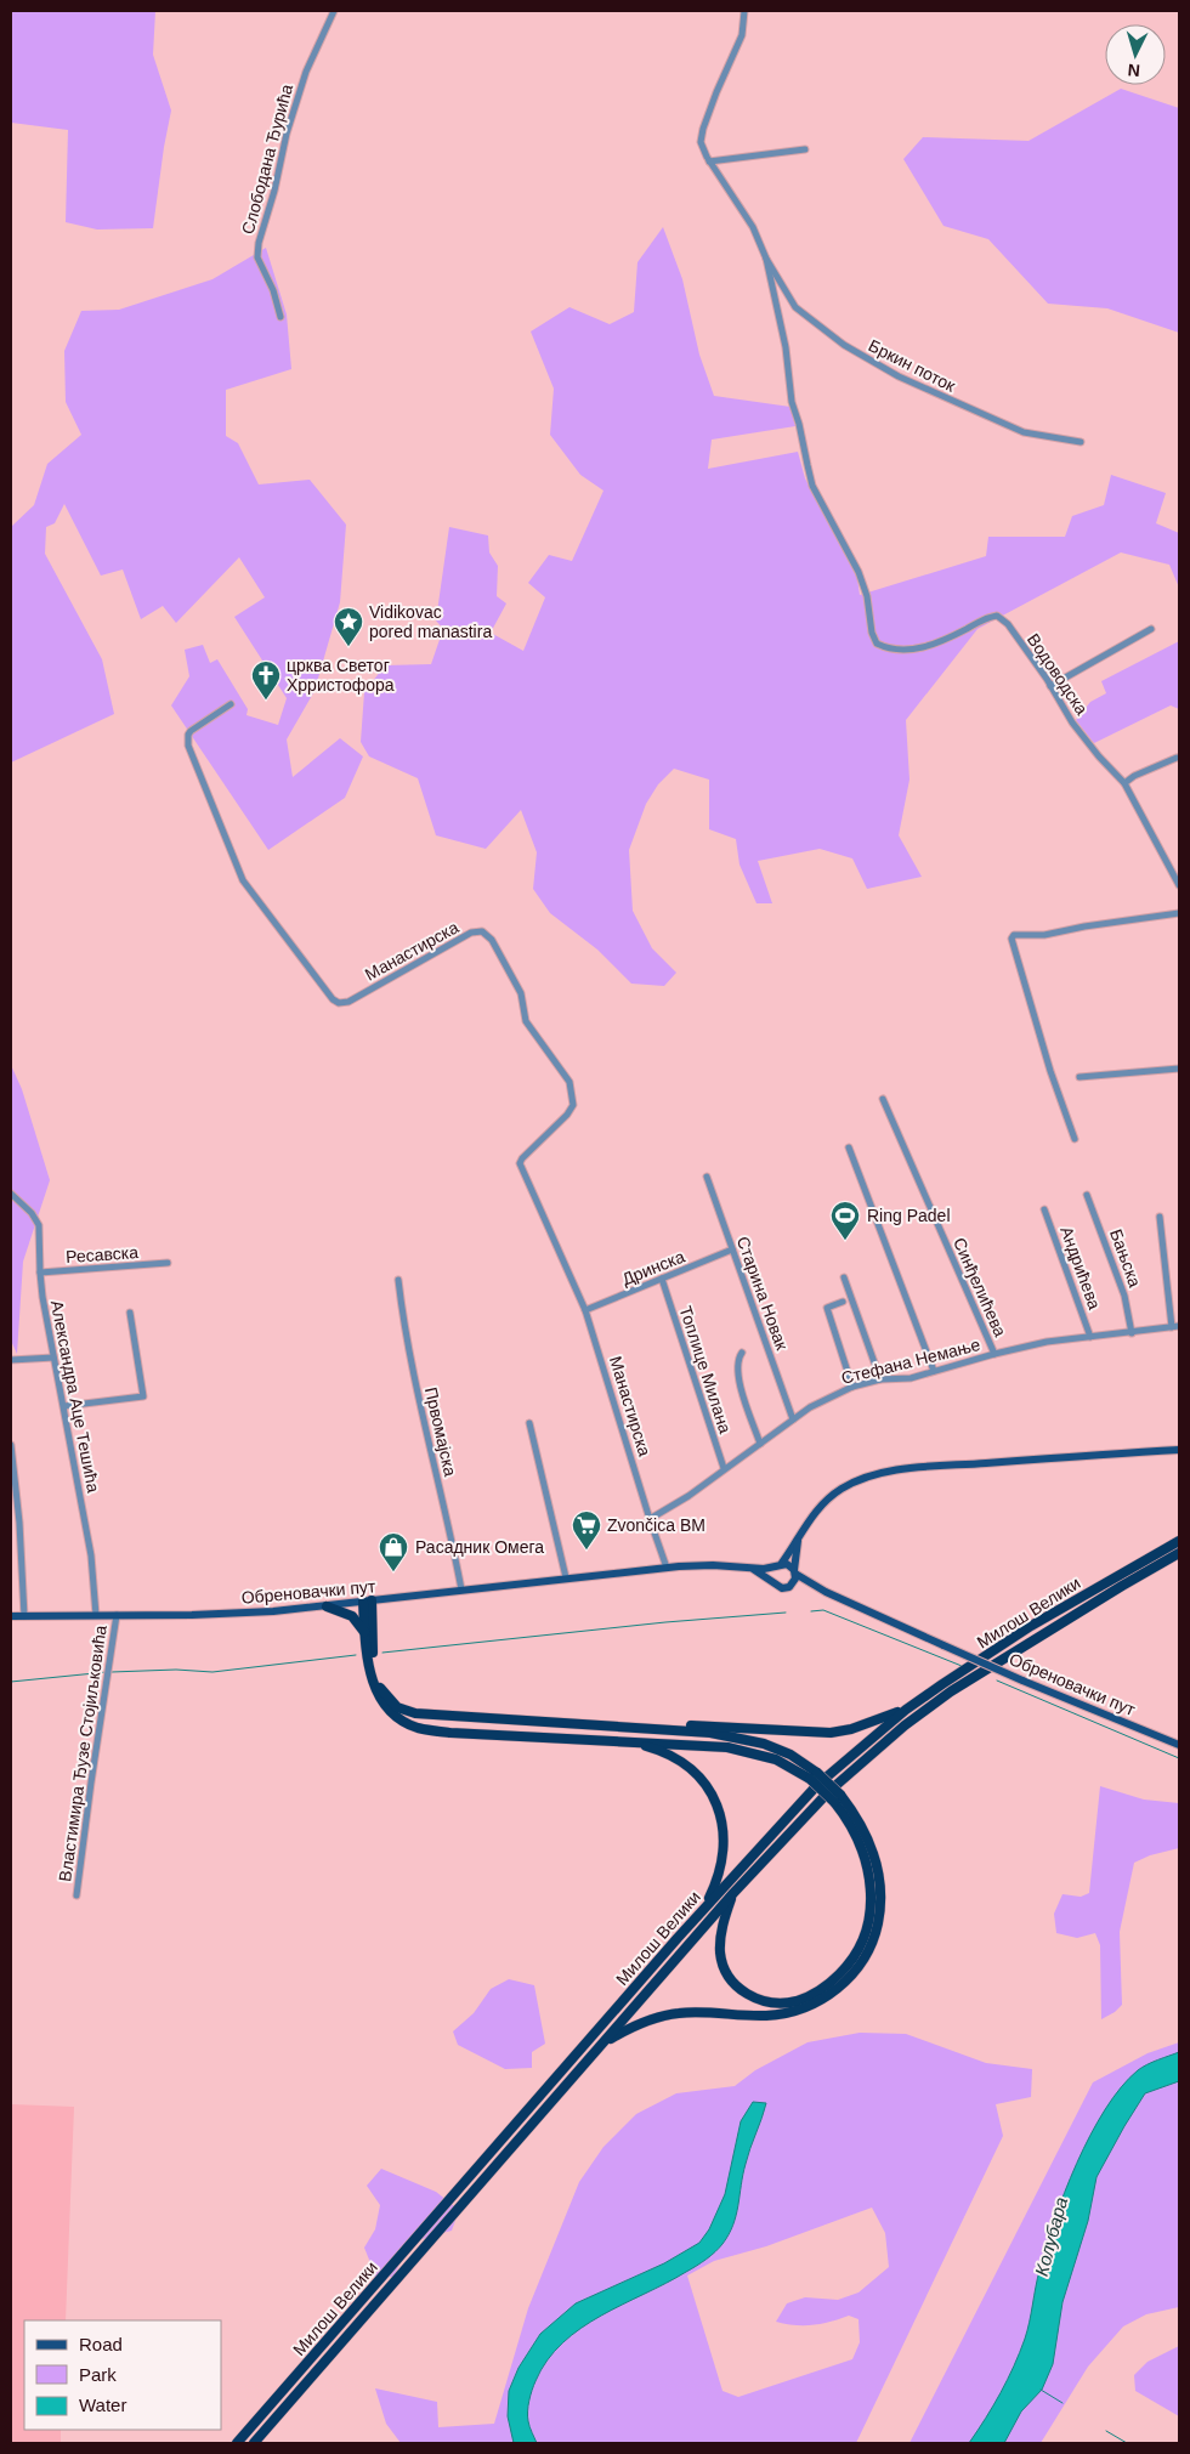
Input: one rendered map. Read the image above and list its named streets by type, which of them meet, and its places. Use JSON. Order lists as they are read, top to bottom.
{
  "streets": {
    "highway": ["Милош Велики"],
    "main road": ["Обреновачки пут"],
    "street": [
      "Слободана Ђурића",
      "Бркин поток",
      "Водоводска",
      "Манастирска",
      "Ресавска",
      "Бањска",
      "Дринска",
      "Андрићева",
      "Синђелићева",
      "Старина Новак",
      "Стефана Немање",
      "Топлице Милана",
      "Александра Аце Тешића",
      "Првомајска",
      "Властимира Ђузе Стојиљковића"
    ]
  },
  "crossings": [
    ["Бркин поток", "Водоводска"],
    ["Манастирска", "Дринска"],
    ["Манастирска", "Стефана Немање"],
    ["Манастирска", "Обреновачки пут"],
    ["Ресавска", "Александра Аце Тешића"],
    ["Бањска", "Стефана Немање"],
    ["Дринска", "Старина Новак"],
    ["Дринска", "Топлице Милана"],
    ["Андрићева", "Стефана Немање"],
    ["Синђелићева", "Стефана Немање"],
    ["Старина Новак", "Стефана Немање"],
    ["Стефана Немање", "Топлице Милана"],
    ["Александра Аце Тешића", "Обреновачки пут"],
    ["Првомајска", "Обреновачки пут"],
    ["Обреновачки пут", "Властимира Ђузе Стојиљковића"]
  ],
  "water": ["Колубара"],
  "places": {
    "place": ["Vidikovac pored manastira"],
    "church": ["црква Светог Хрристофора"],
    "sports": ["Ring Padel"],
    "supermarket": ["Zvončica BM"],
    "shop": ["Расадник Омега"]
  },
  "legend": ["Road", "Park", "Water"],
  "north": "bottom"
}
